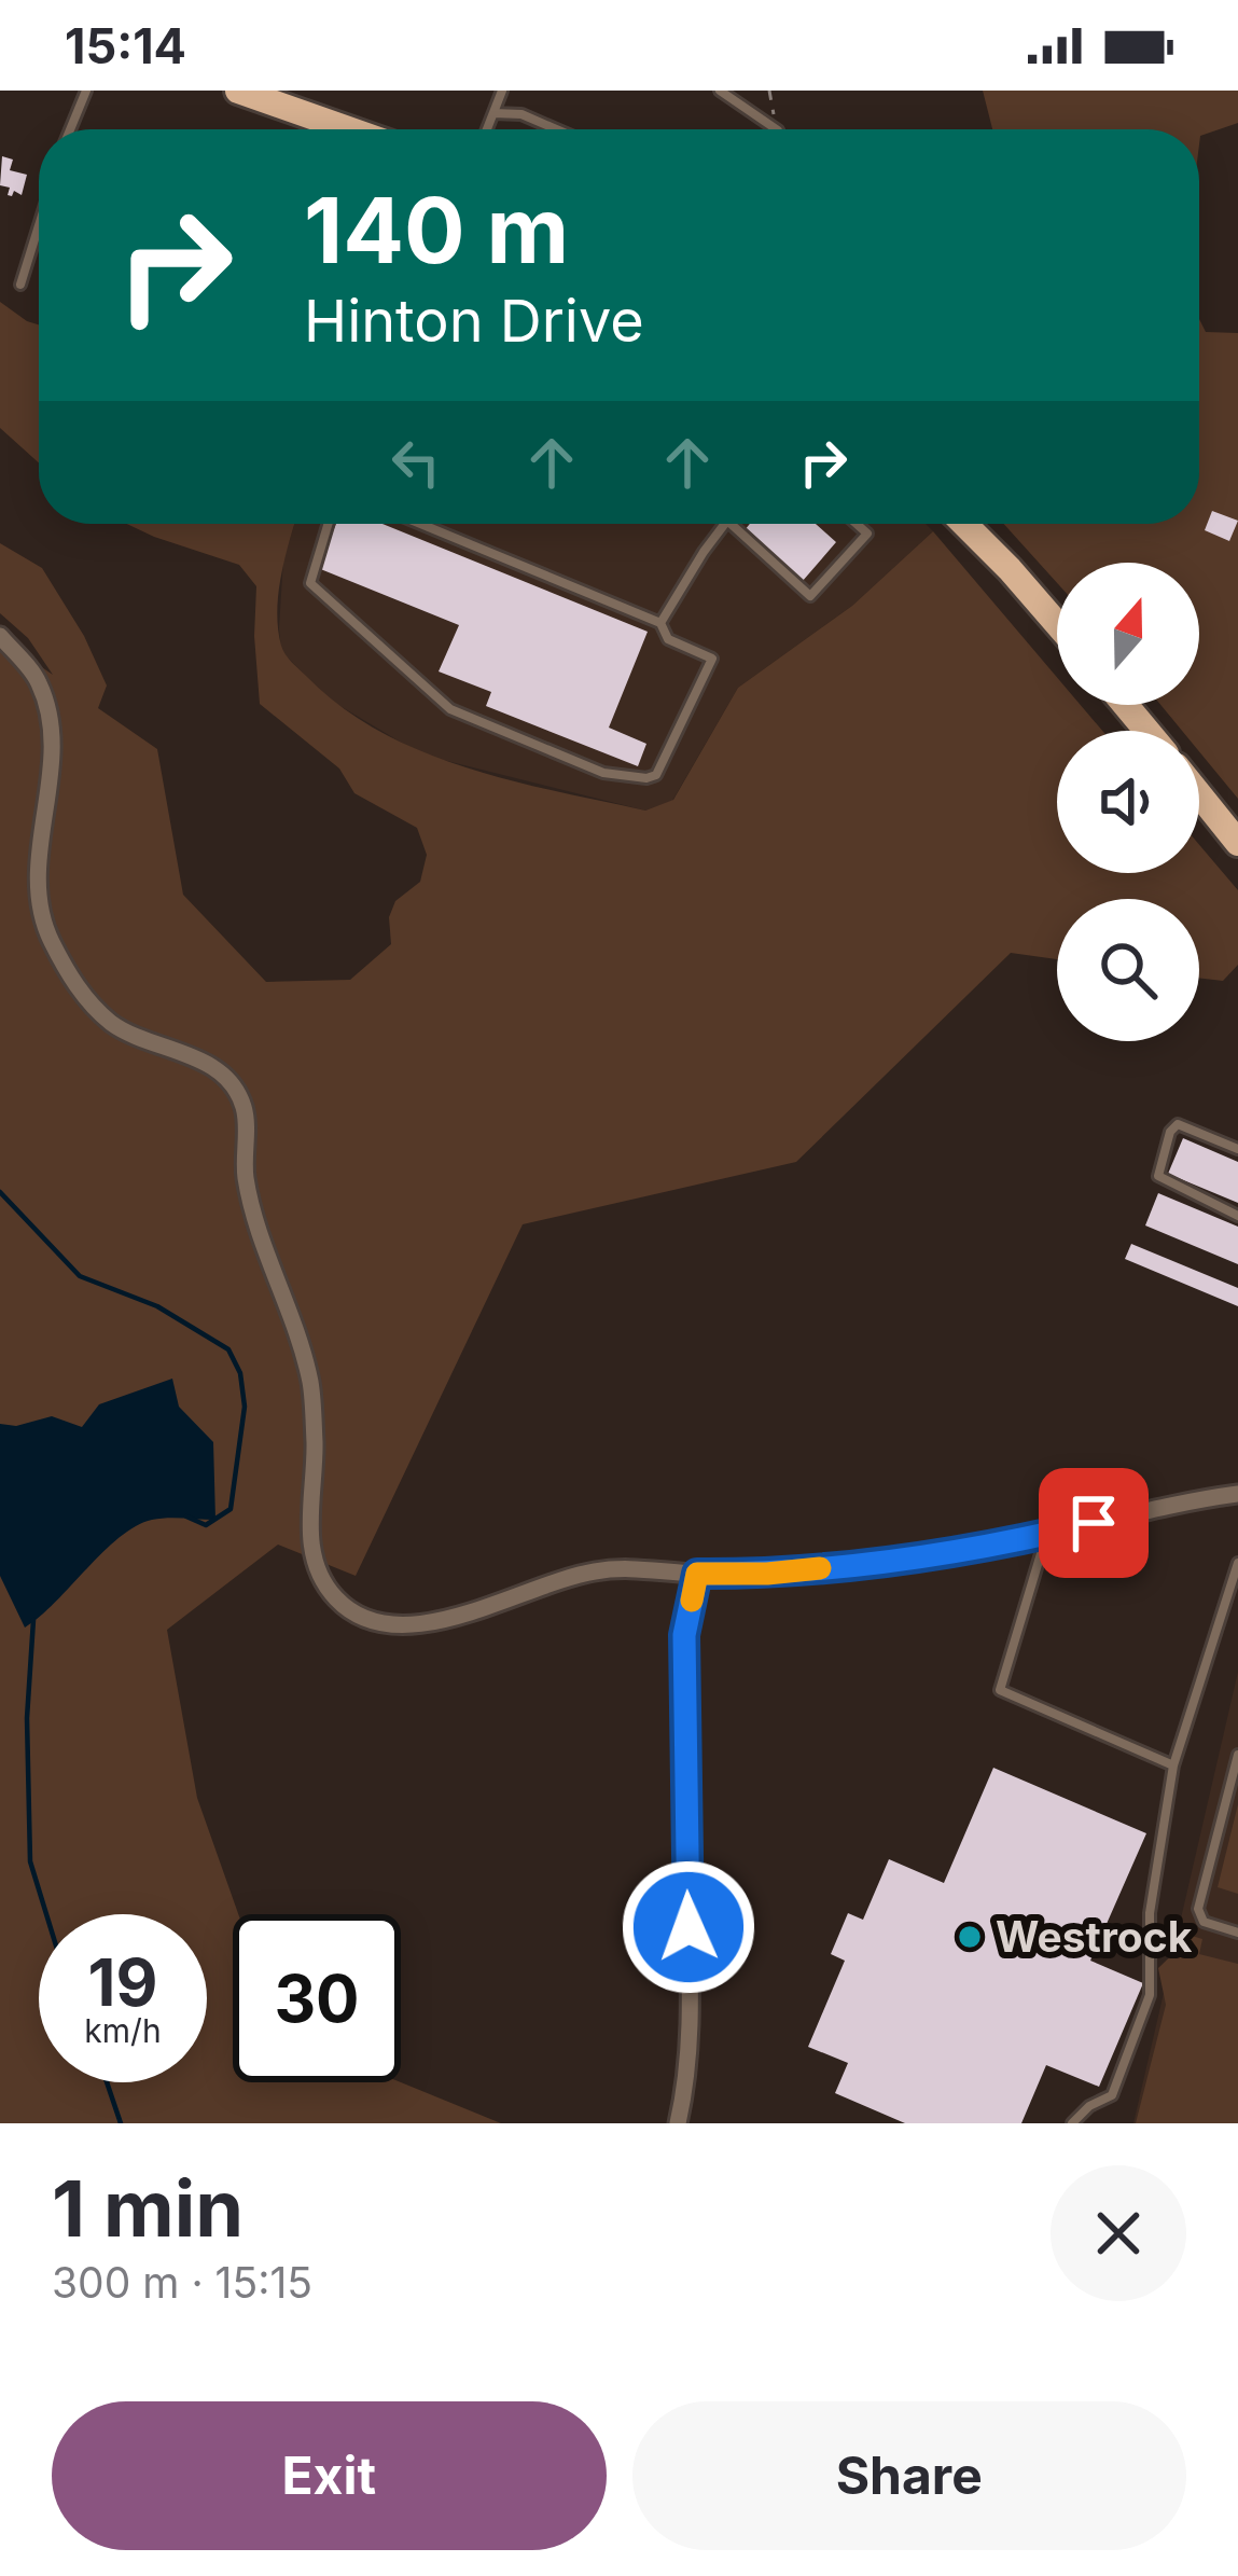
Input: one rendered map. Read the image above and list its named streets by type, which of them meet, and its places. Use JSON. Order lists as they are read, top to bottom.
{
  "places": ["Westrock"],
  "north": "top",
  "page": {
    "status": "15:14",
    "turn": ["140 m", "Hinton Drive"],
    "speed": "19 km/h",
    "limit": "30",
    "heading": ["1 min", "300 m · 15:15"],
    "buttons": ["Exit", "Share"]
  }
}
